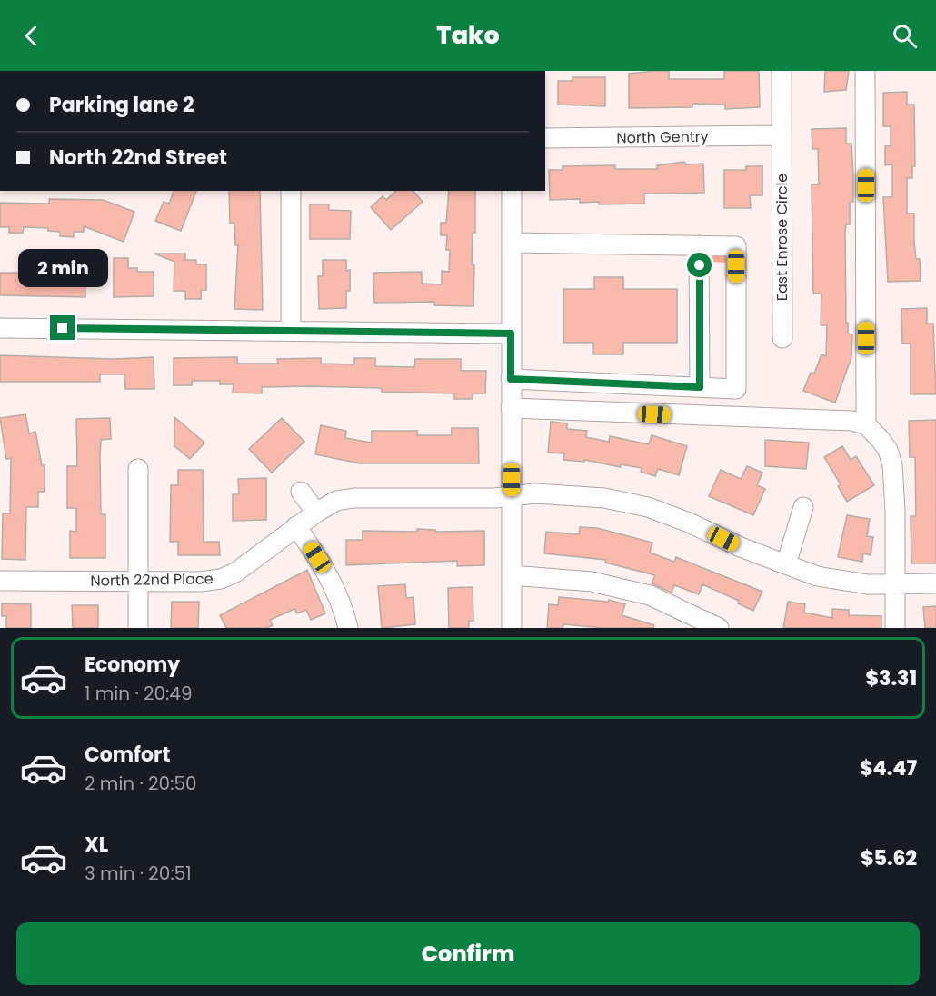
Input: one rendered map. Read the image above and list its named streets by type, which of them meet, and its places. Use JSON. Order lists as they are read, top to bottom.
{
  "streets": {
    "street": ["North Gentry", "East Enrose Circle", "North 22nd Place"]
  },
  "crossings": [
    ["North Gentry", "East Enrose Circle"]
  ],
  "page": {
    "header": "Tako",
    "banner": ["Parking lane 2", "North 22nd Street"],
    "bubble": "2 min",
    "list": [
      {
        "name": "Economy",
        "note": "1 min · 20:49",
        "value": "$3.31"
      },
      {
        "name": "Comfort",
        "note": "2 min · 20:50",
        "value": "$4.47"
      },
      {
        "name": "XL",
        "note": "3 min · 20:51",
        "value": "$5.62"
      }
    ],
    "buttons": "Confirm"
  }
}
